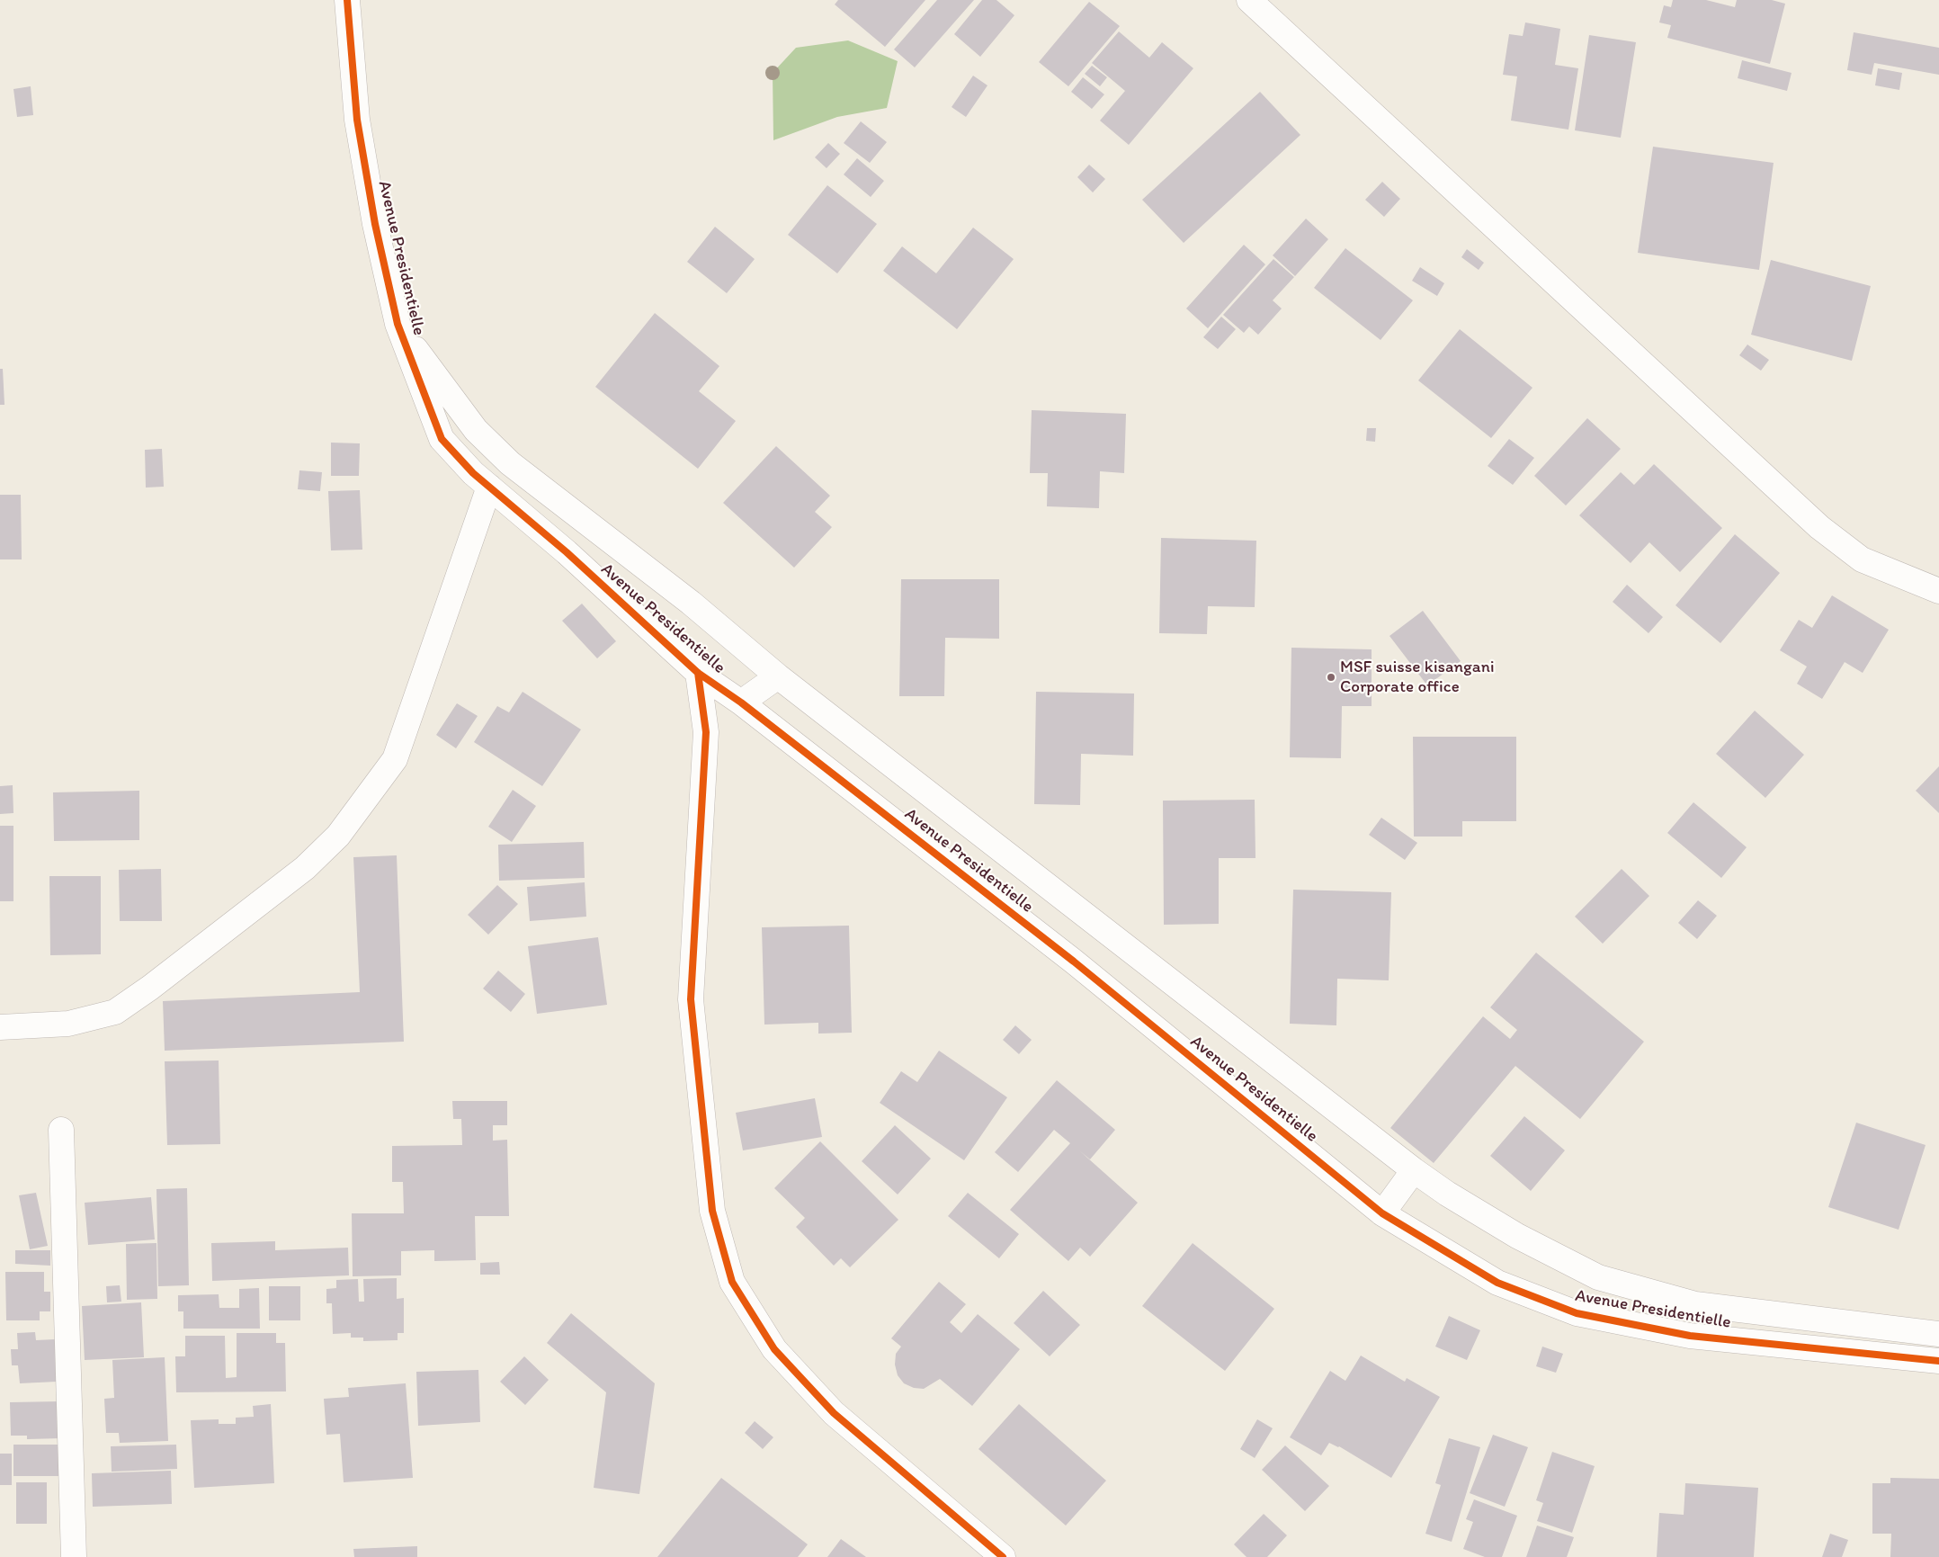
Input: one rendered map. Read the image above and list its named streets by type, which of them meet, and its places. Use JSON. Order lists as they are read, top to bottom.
{
  "streets": {
    "street": ["Avenue Presidentielle"]
  },
  "places": ["MSF suisse kisangani Corporate office"]
}
